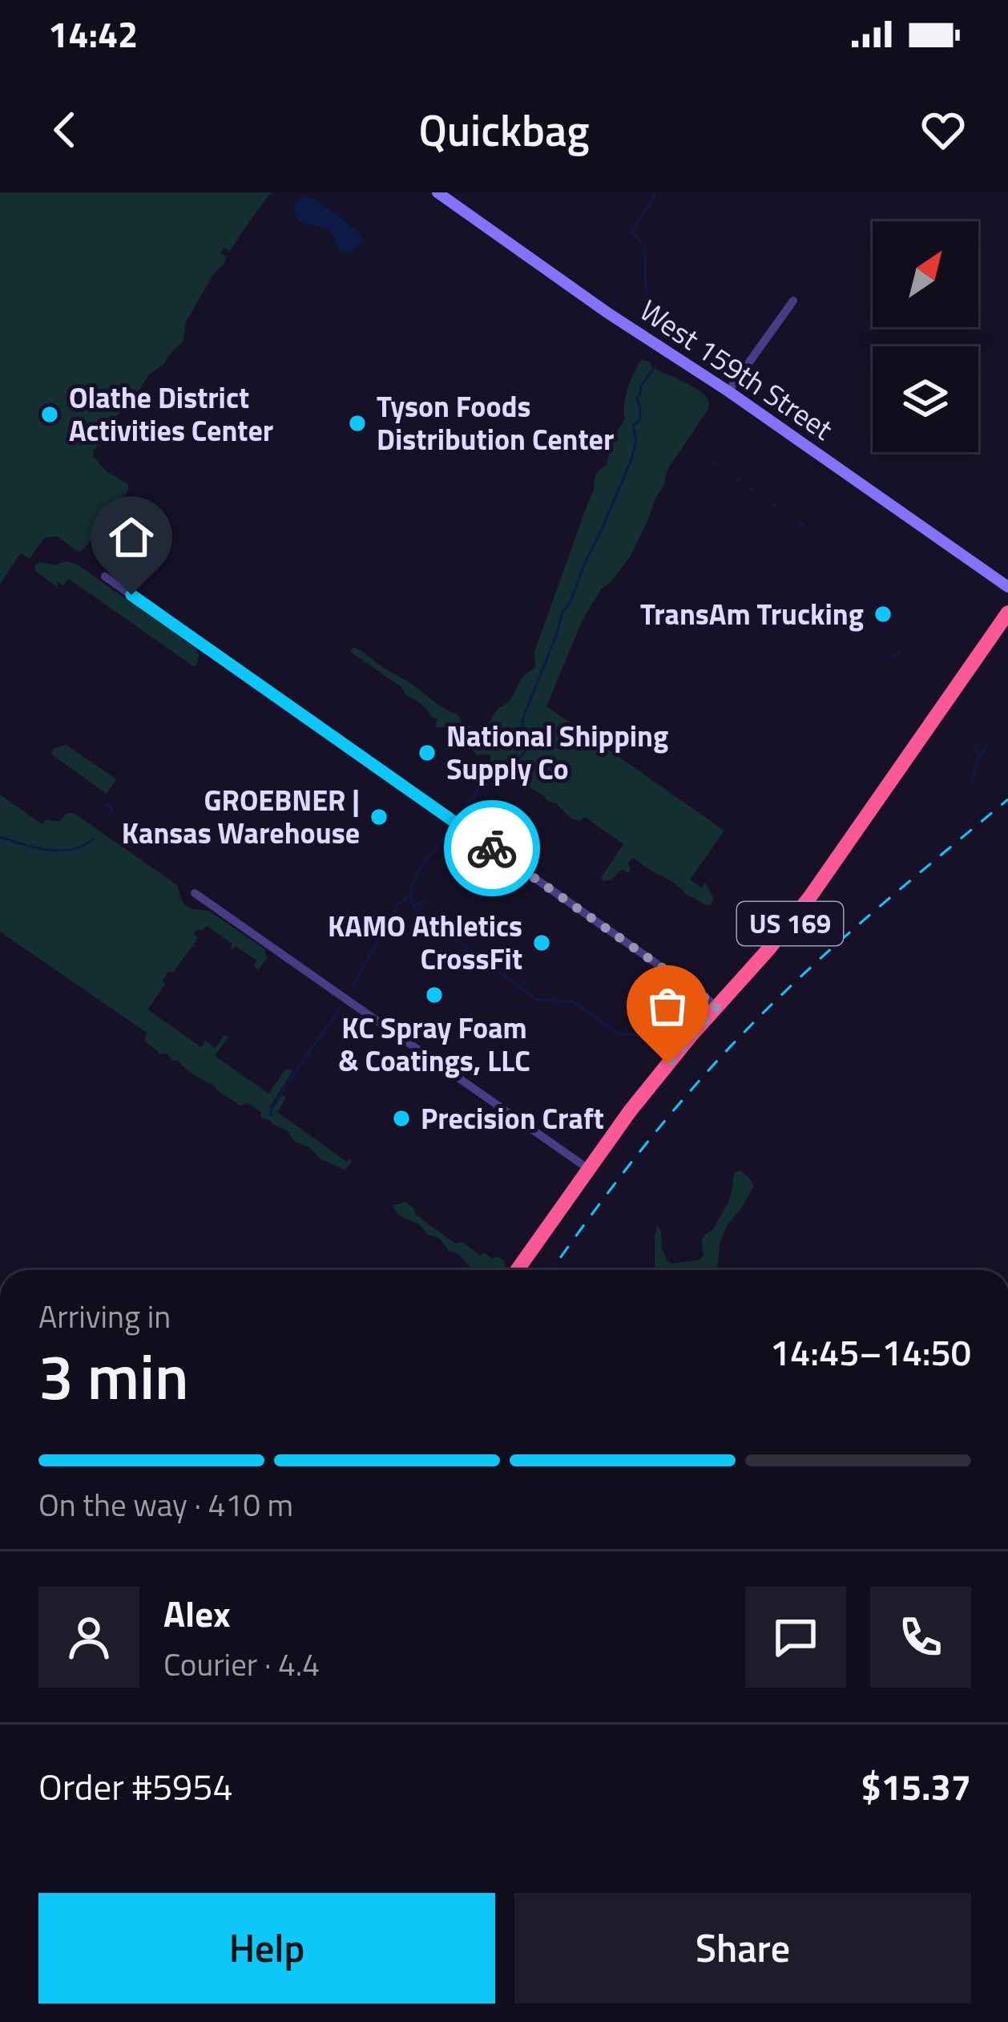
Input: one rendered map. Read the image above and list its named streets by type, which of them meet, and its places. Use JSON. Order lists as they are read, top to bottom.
{
  "streets": {
    "highway": ["US 169"],
    "street": ["West 159th Street"]
  },
  "places": [
    "Olathe District Activities Center",
    "Tyson Foods Distribution Center",
    "TransAm Trucking",
    "National Shipping Supply Co",
    "GROEBNER | Kansas Warehouse",
    "KAMO Athletics CrossFit",
    "KC Spray Foam & Coatings, LLC",
    "Precision Craft"
  ],
  "north": "top right",
  "page": {
    "status": "14:42",
    "header": "Quickbag",
    "heading": ["3 min", "Arriving in", "14:45–14:50"],
    "panel": [
      "Alex",
      "Courier · 4.4",
      "Order #5954",
      "$15.37"
    ],
    "bar": "On the way · 410 m",
    "buttons": ["Help", "Share"]
  }
}
